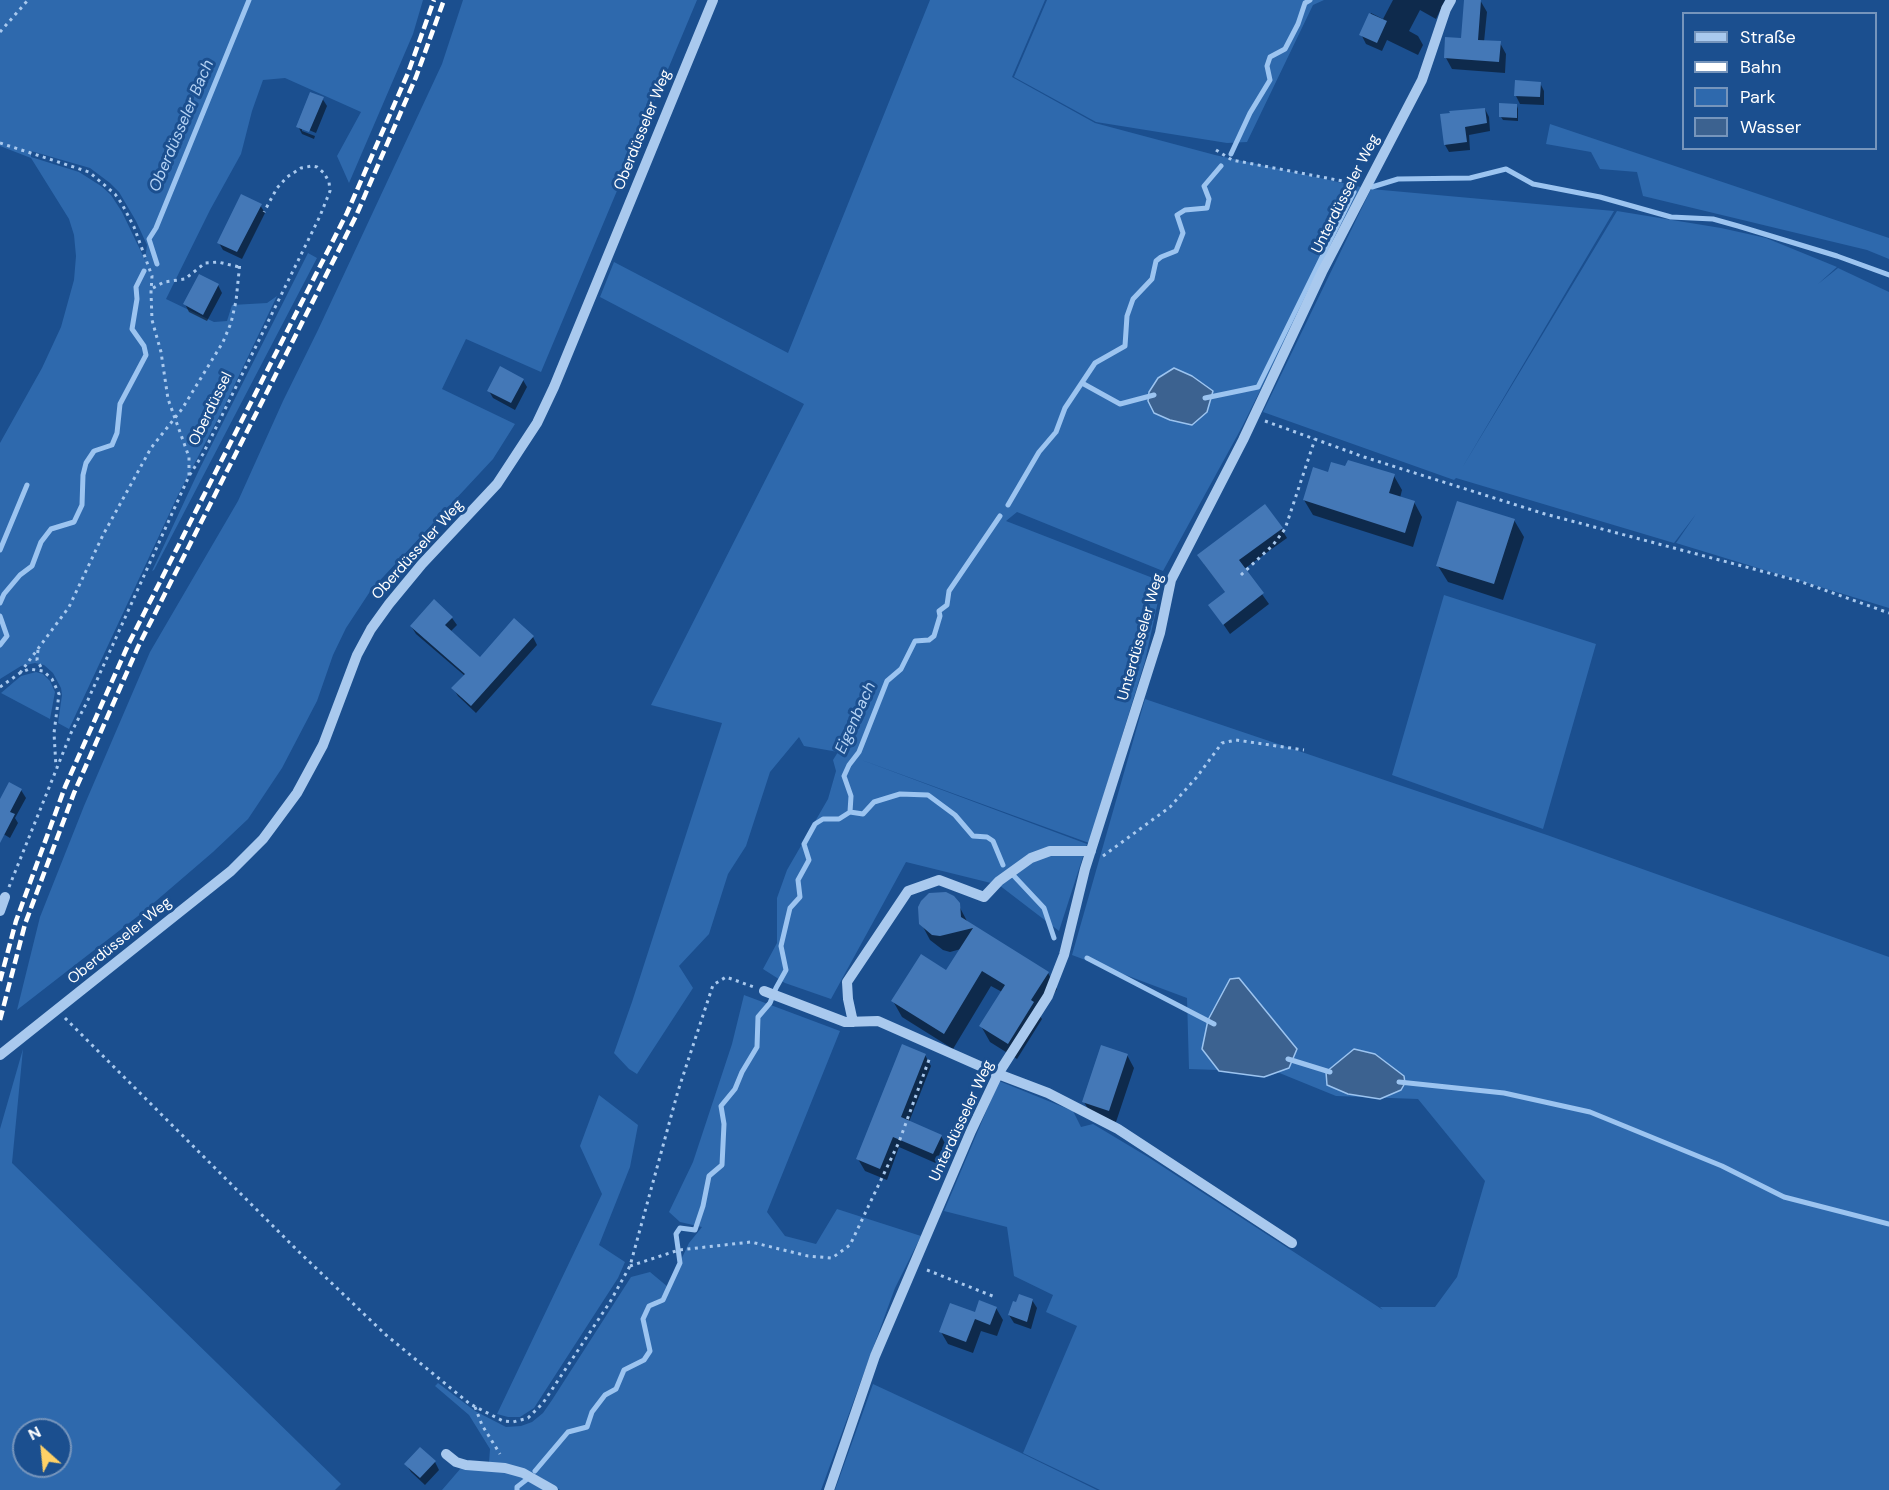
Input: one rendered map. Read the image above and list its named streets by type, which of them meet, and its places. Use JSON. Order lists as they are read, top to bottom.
{
  "streets": {
    "street": ["Oberdüsseler Weg", "Unterdüsseler Weg"],
    "path": ["Oberdüssel"]
  },
  "water": ["Oberdüsseler Bach", "Eigenbach"],
  "legend": [
    "Straße",
    "Bahn",
    "Park",
    "Wasser"
  ],
  "north": "top left"
}
